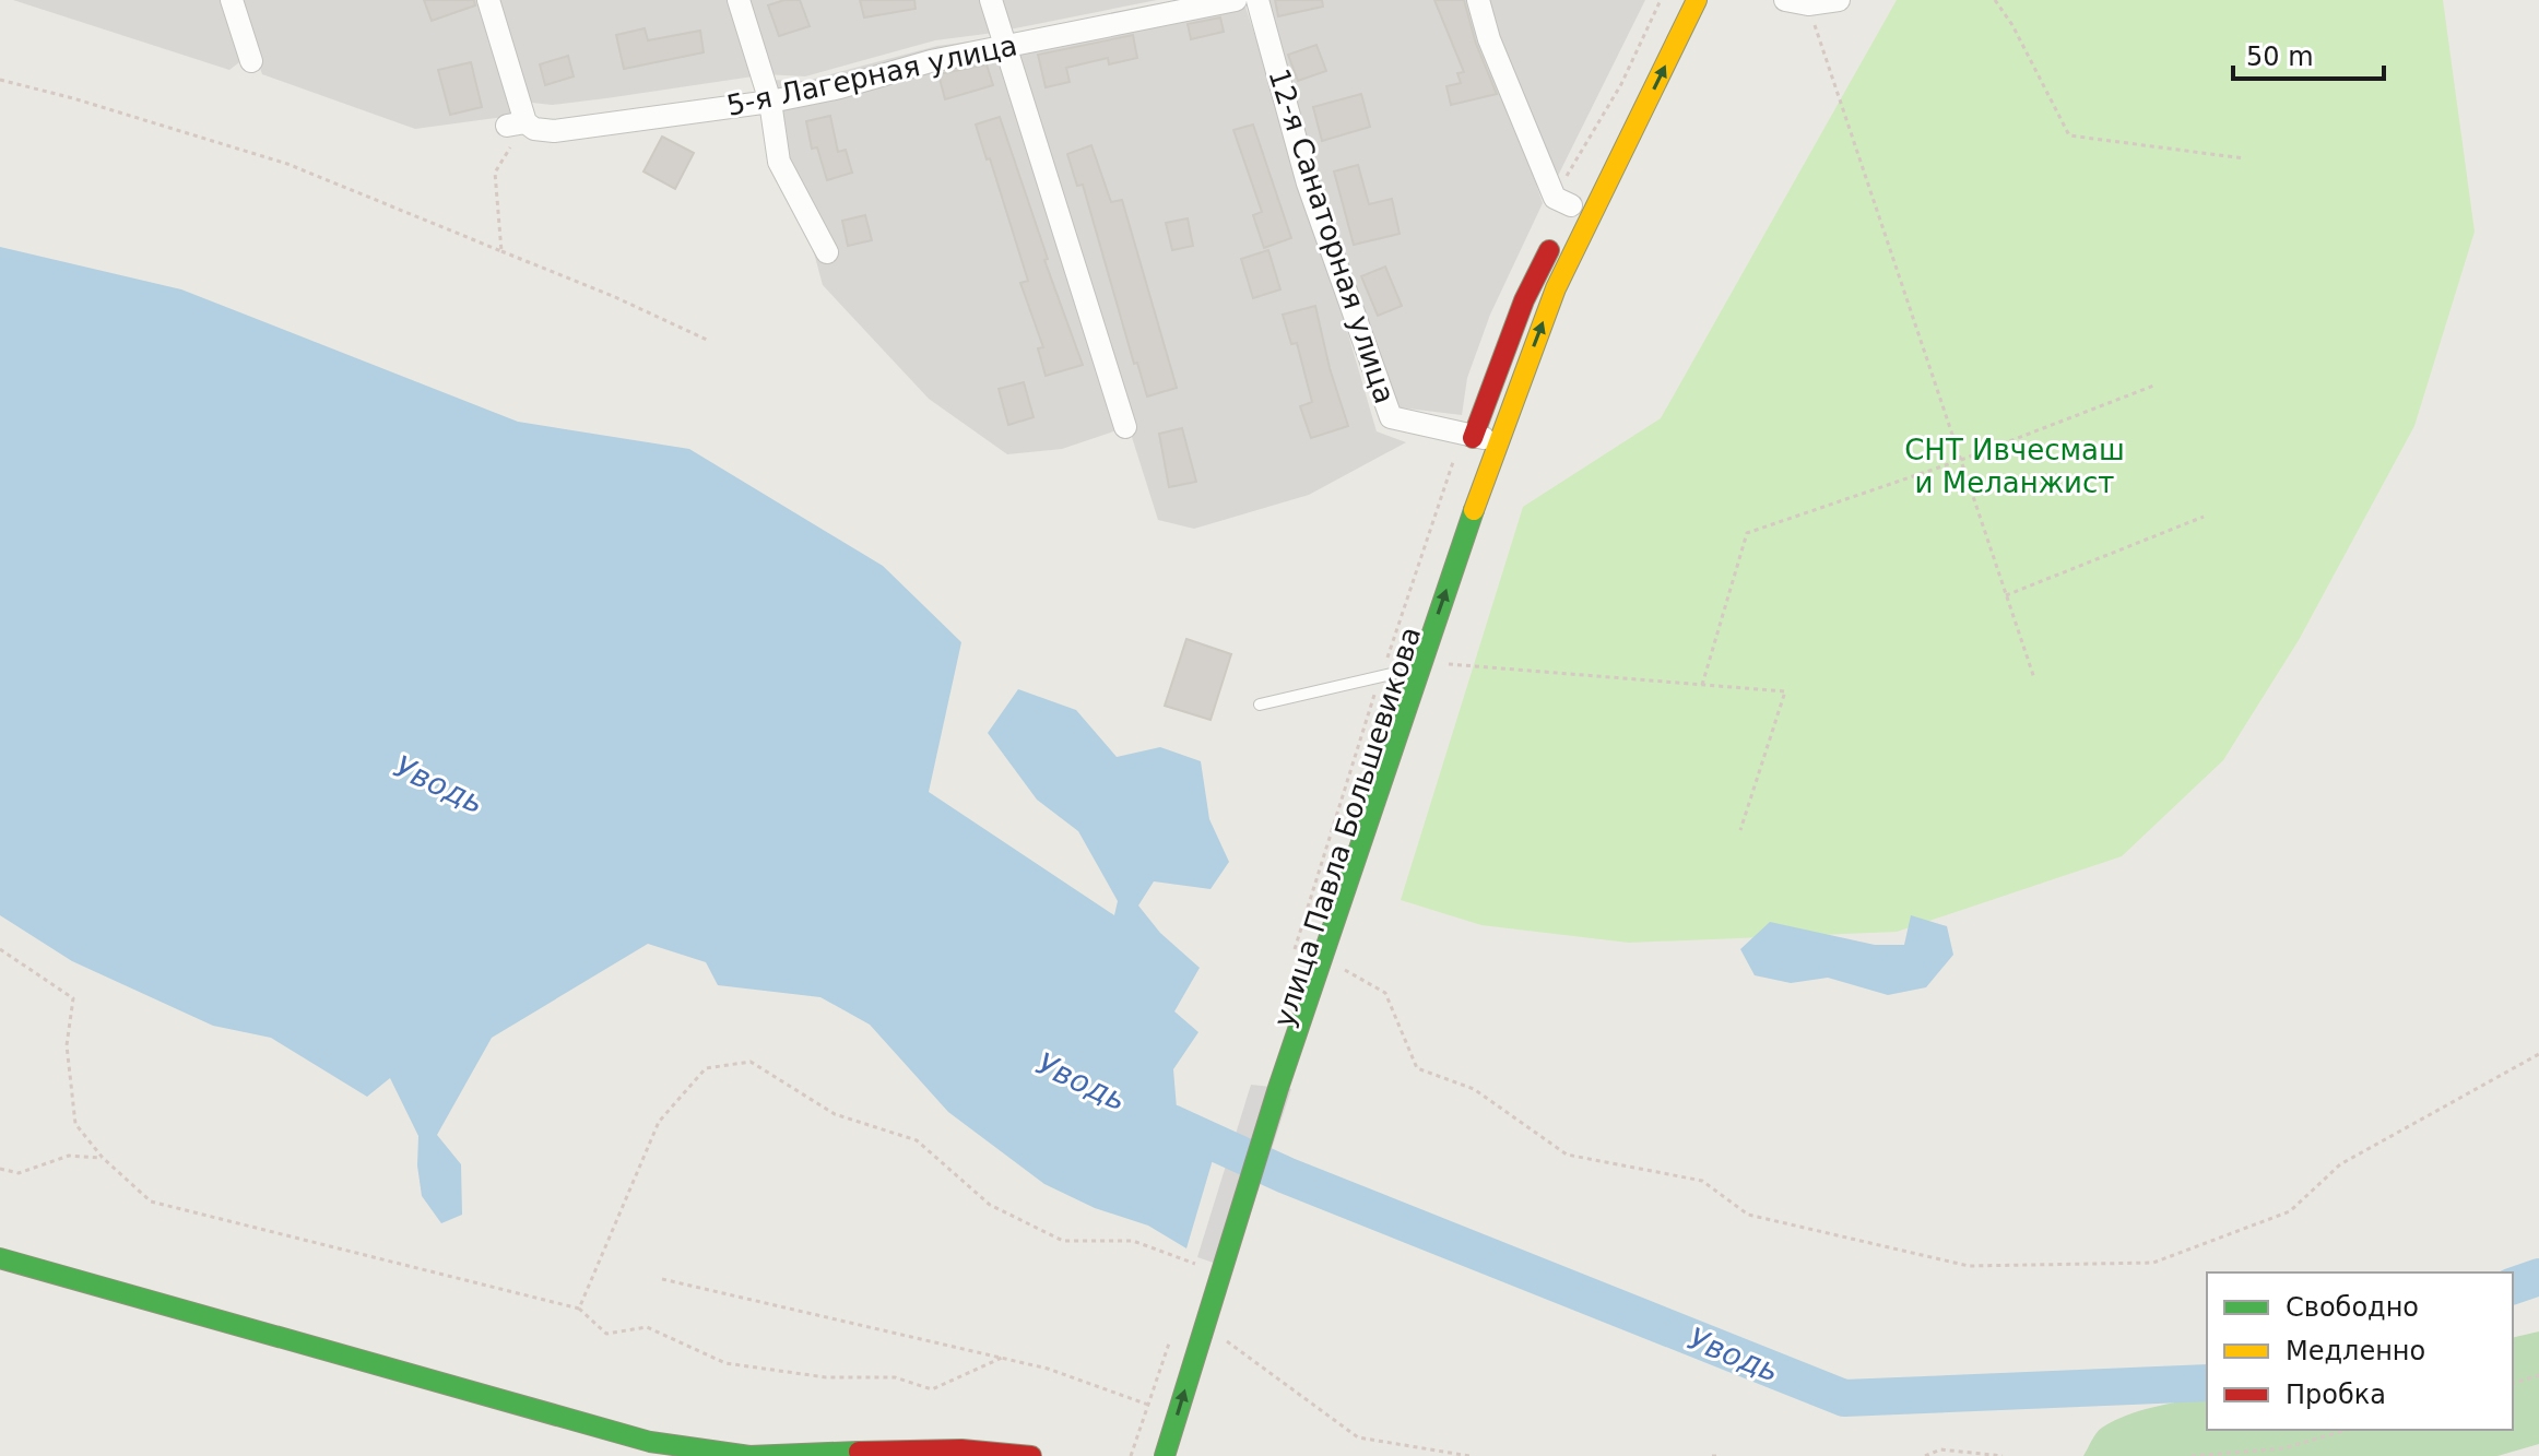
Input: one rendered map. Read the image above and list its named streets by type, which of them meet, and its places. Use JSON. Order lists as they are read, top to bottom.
{
  "streets": {
    "main road": ["улица Павла Большевикова"],
    "street": ["5-я Лагерная улица", "12-я Санаторная улица"]
  },
  "crossings": [
    ["12-я Санаторная улица", "улица Павла Большевикова"]
  ],
  "water": ["Уводь"],
  "parks": ["СНТ Ивчесмаш и Меланжист"],
  "legend": ["Свободно", "Медленно", "Пробка"],
  "scale_bar": "50 m"
}
